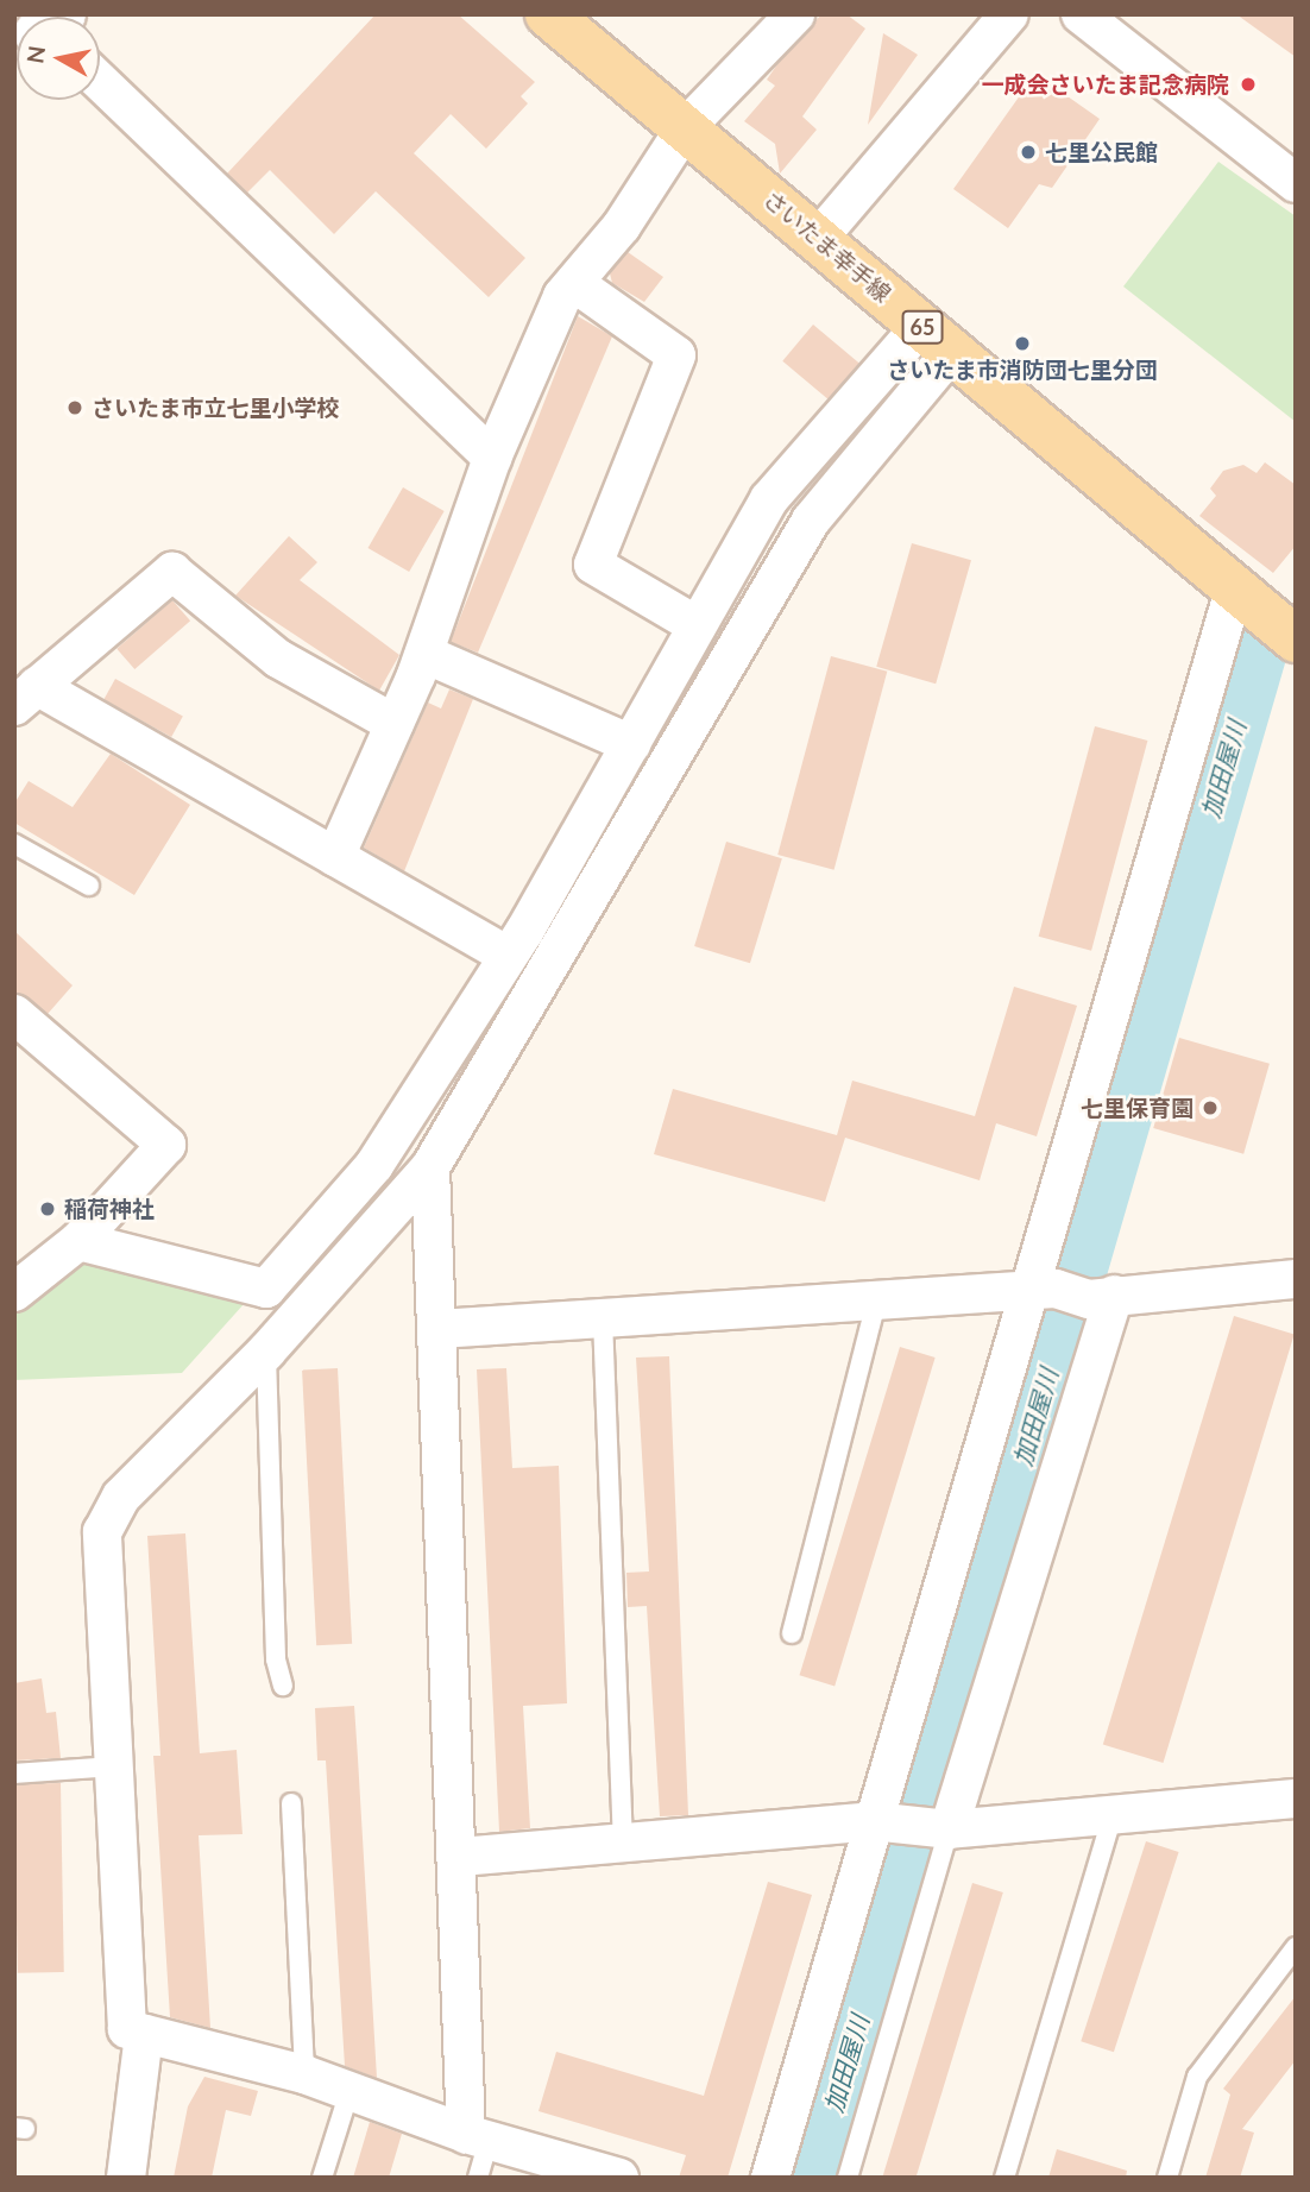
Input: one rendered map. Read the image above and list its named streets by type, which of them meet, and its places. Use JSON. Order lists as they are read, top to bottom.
{
  "streets": {
    "main road": ["さいたま幸手線", "65"]
  },
  "water": ["加田屋川"],
  "places": [
    "一成会さいたま記念病院",
    "七里公民館",
    "さいたま市消防団七里分団",
    "さいたま市立七里小学校",
    "七里保育園",
    "稲荷神社"
  ],
  "north": "left"
}
